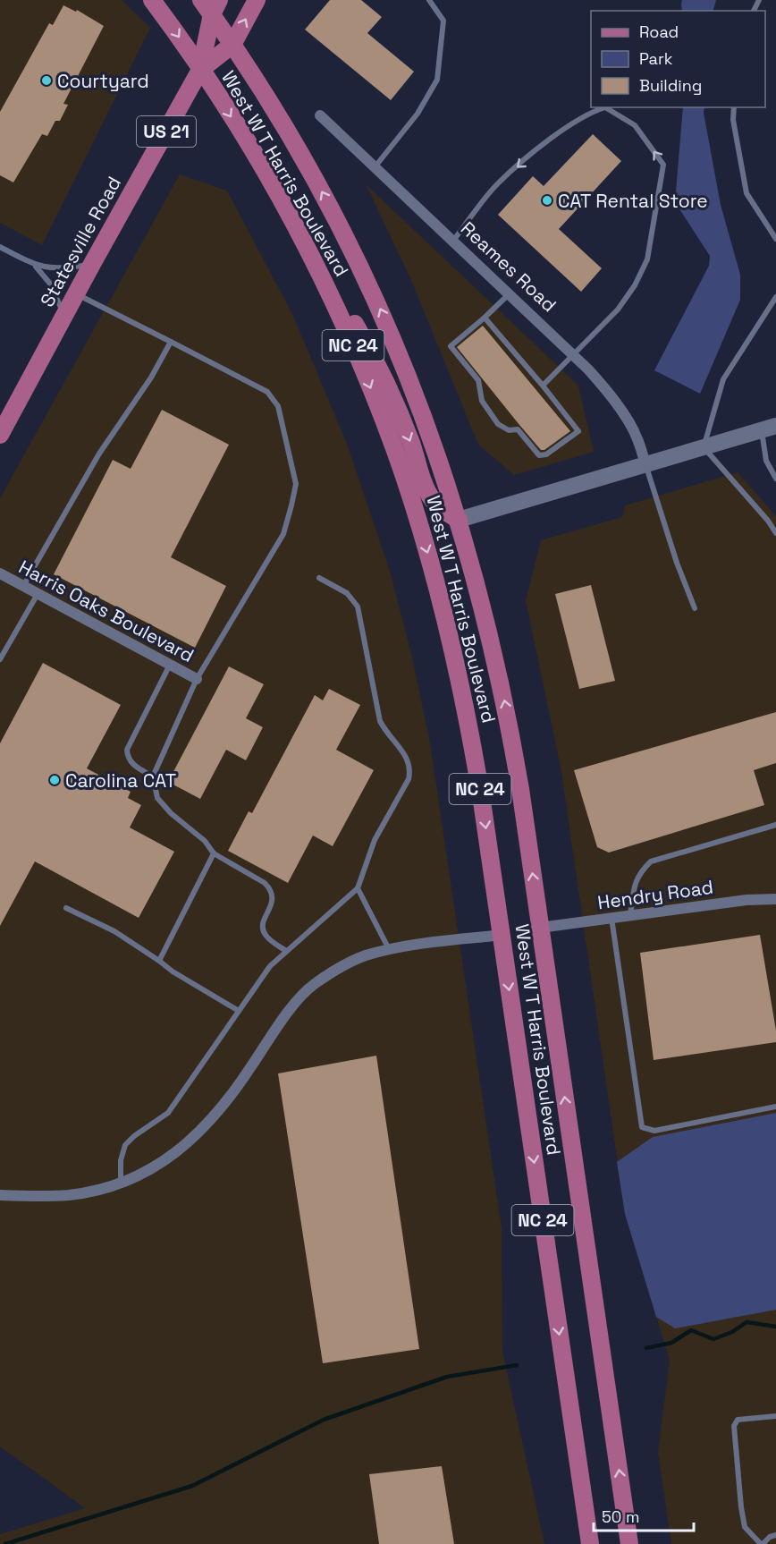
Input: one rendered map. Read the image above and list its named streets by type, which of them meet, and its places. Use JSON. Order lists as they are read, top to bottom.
{
  "streets": {
    "main road": [
      "US 21",
      "West W T Harris Boulevard",
      "Statesville Road",
      "NC 24"
    ],
    "street": ["Reames Road", "Harris Oaks Boulevard", "Hendry Road"]
  },
  "crossings": [
    ["West W T Harris Boulevard", "Statesville Road"],
    ["West W T Harris Boulevard", "Hendry Road"]
  ],
  "places": ["Courtyard", "CAT Rental Store", "Carolina CAT"],
  "legend": ["Road", "Park", "Building"],
  "scale_bar": "50 m"
}
